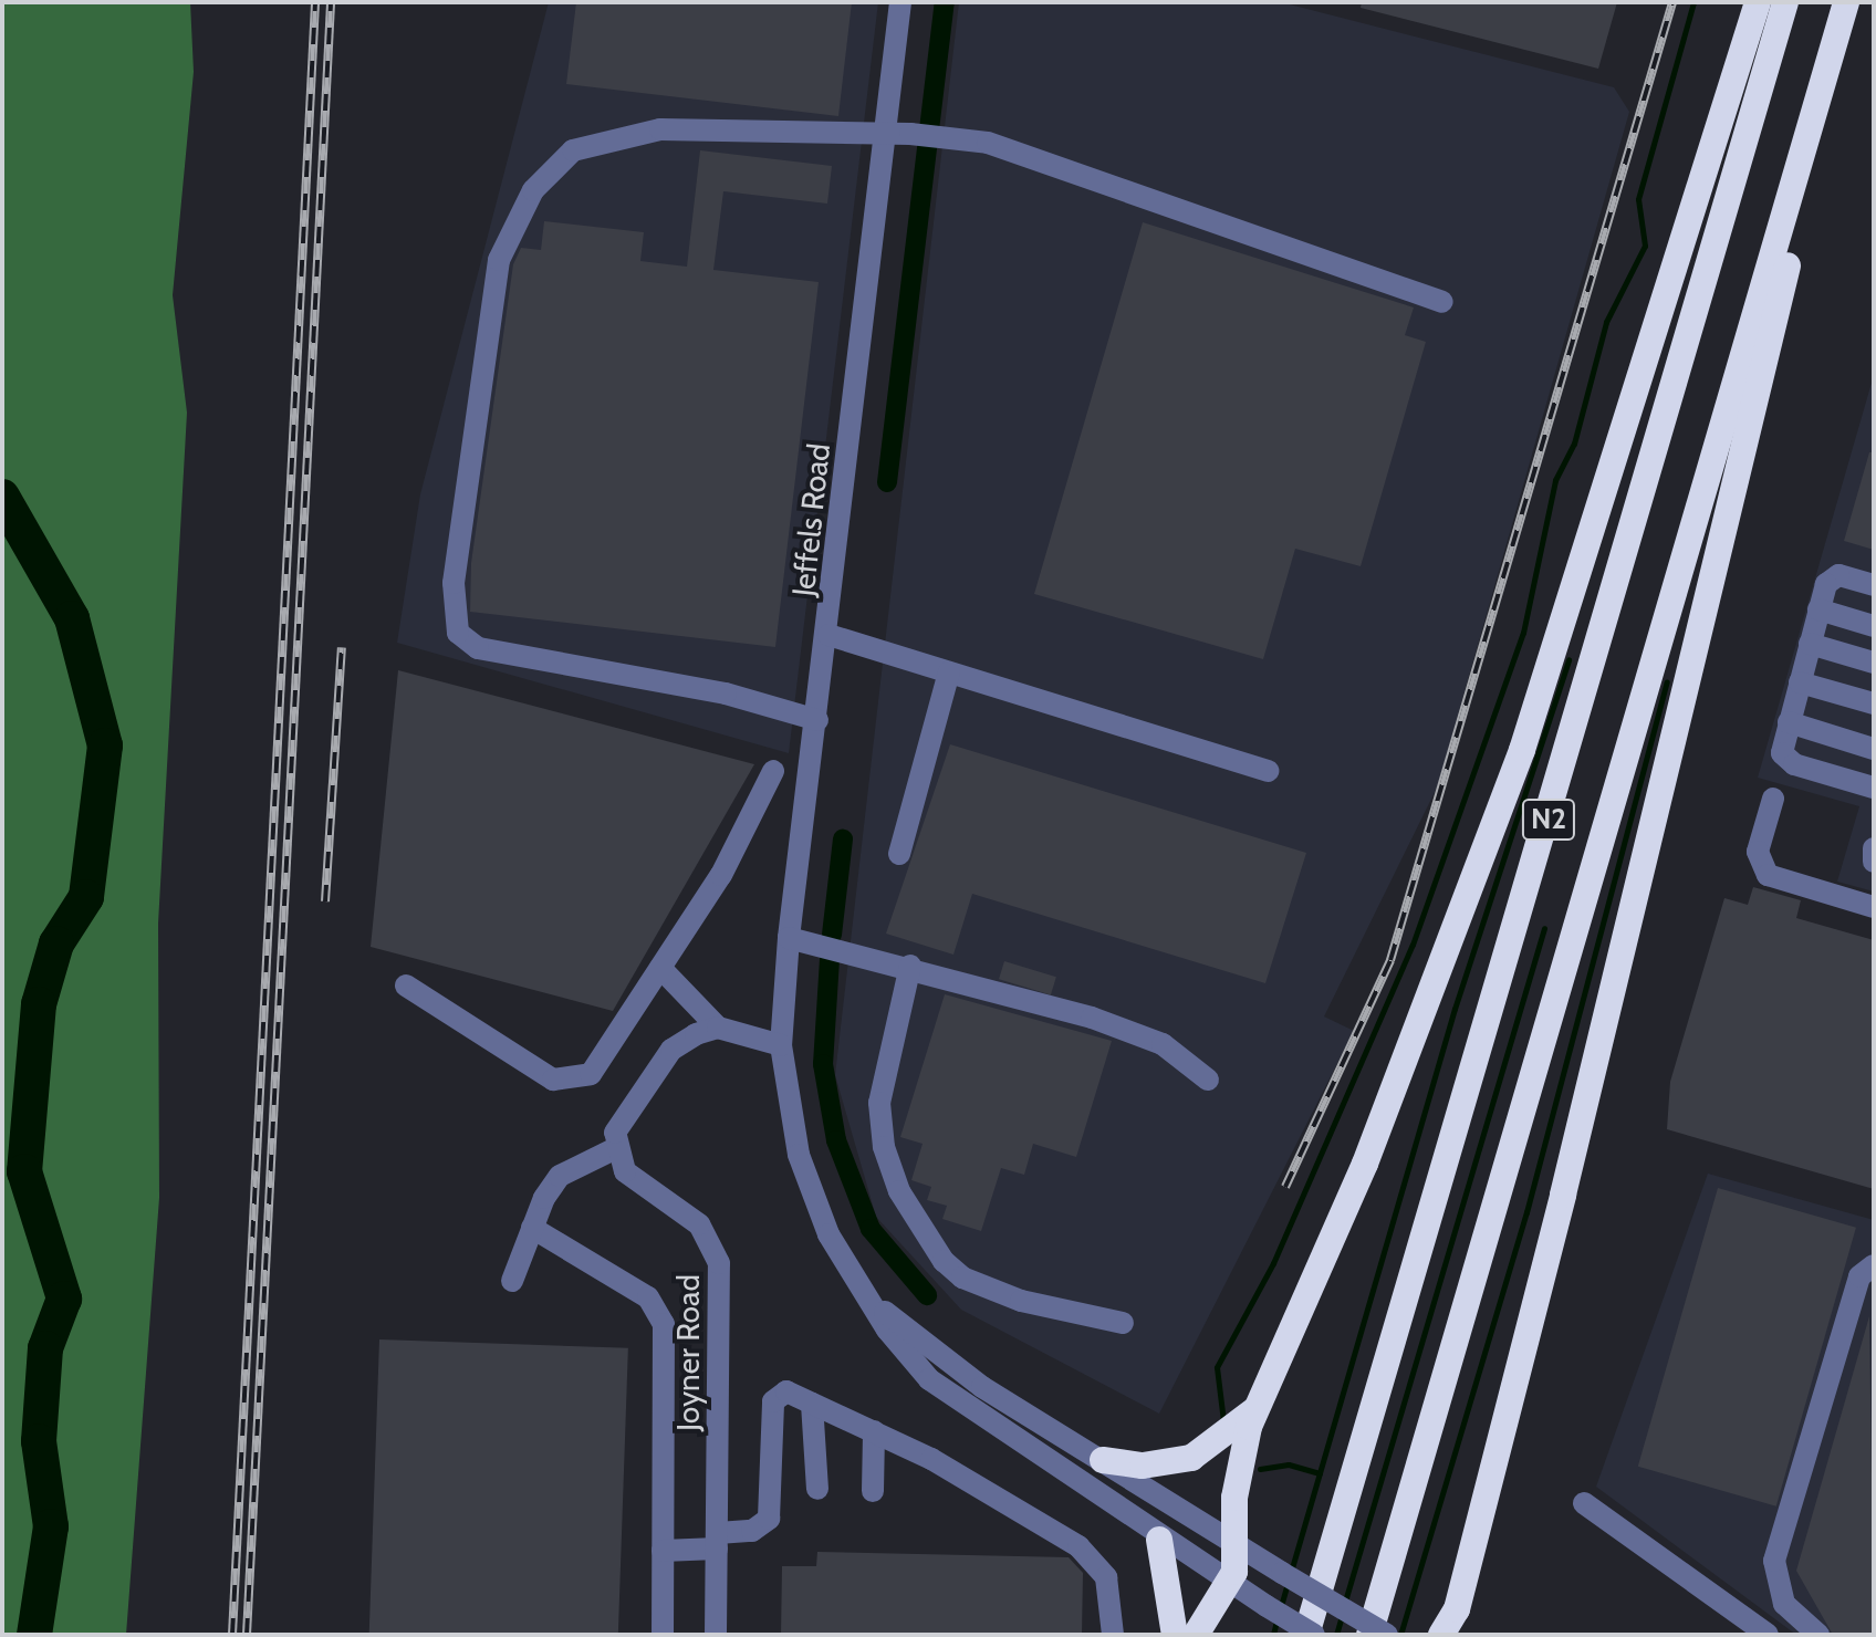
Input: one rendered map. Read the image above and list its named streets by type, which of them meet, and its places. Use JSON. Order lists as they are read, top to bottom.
{
  "streets": {
    "highway": ["N2"],
    "street": ["Jeffels Road", "Joyner Road"]
  }
}
